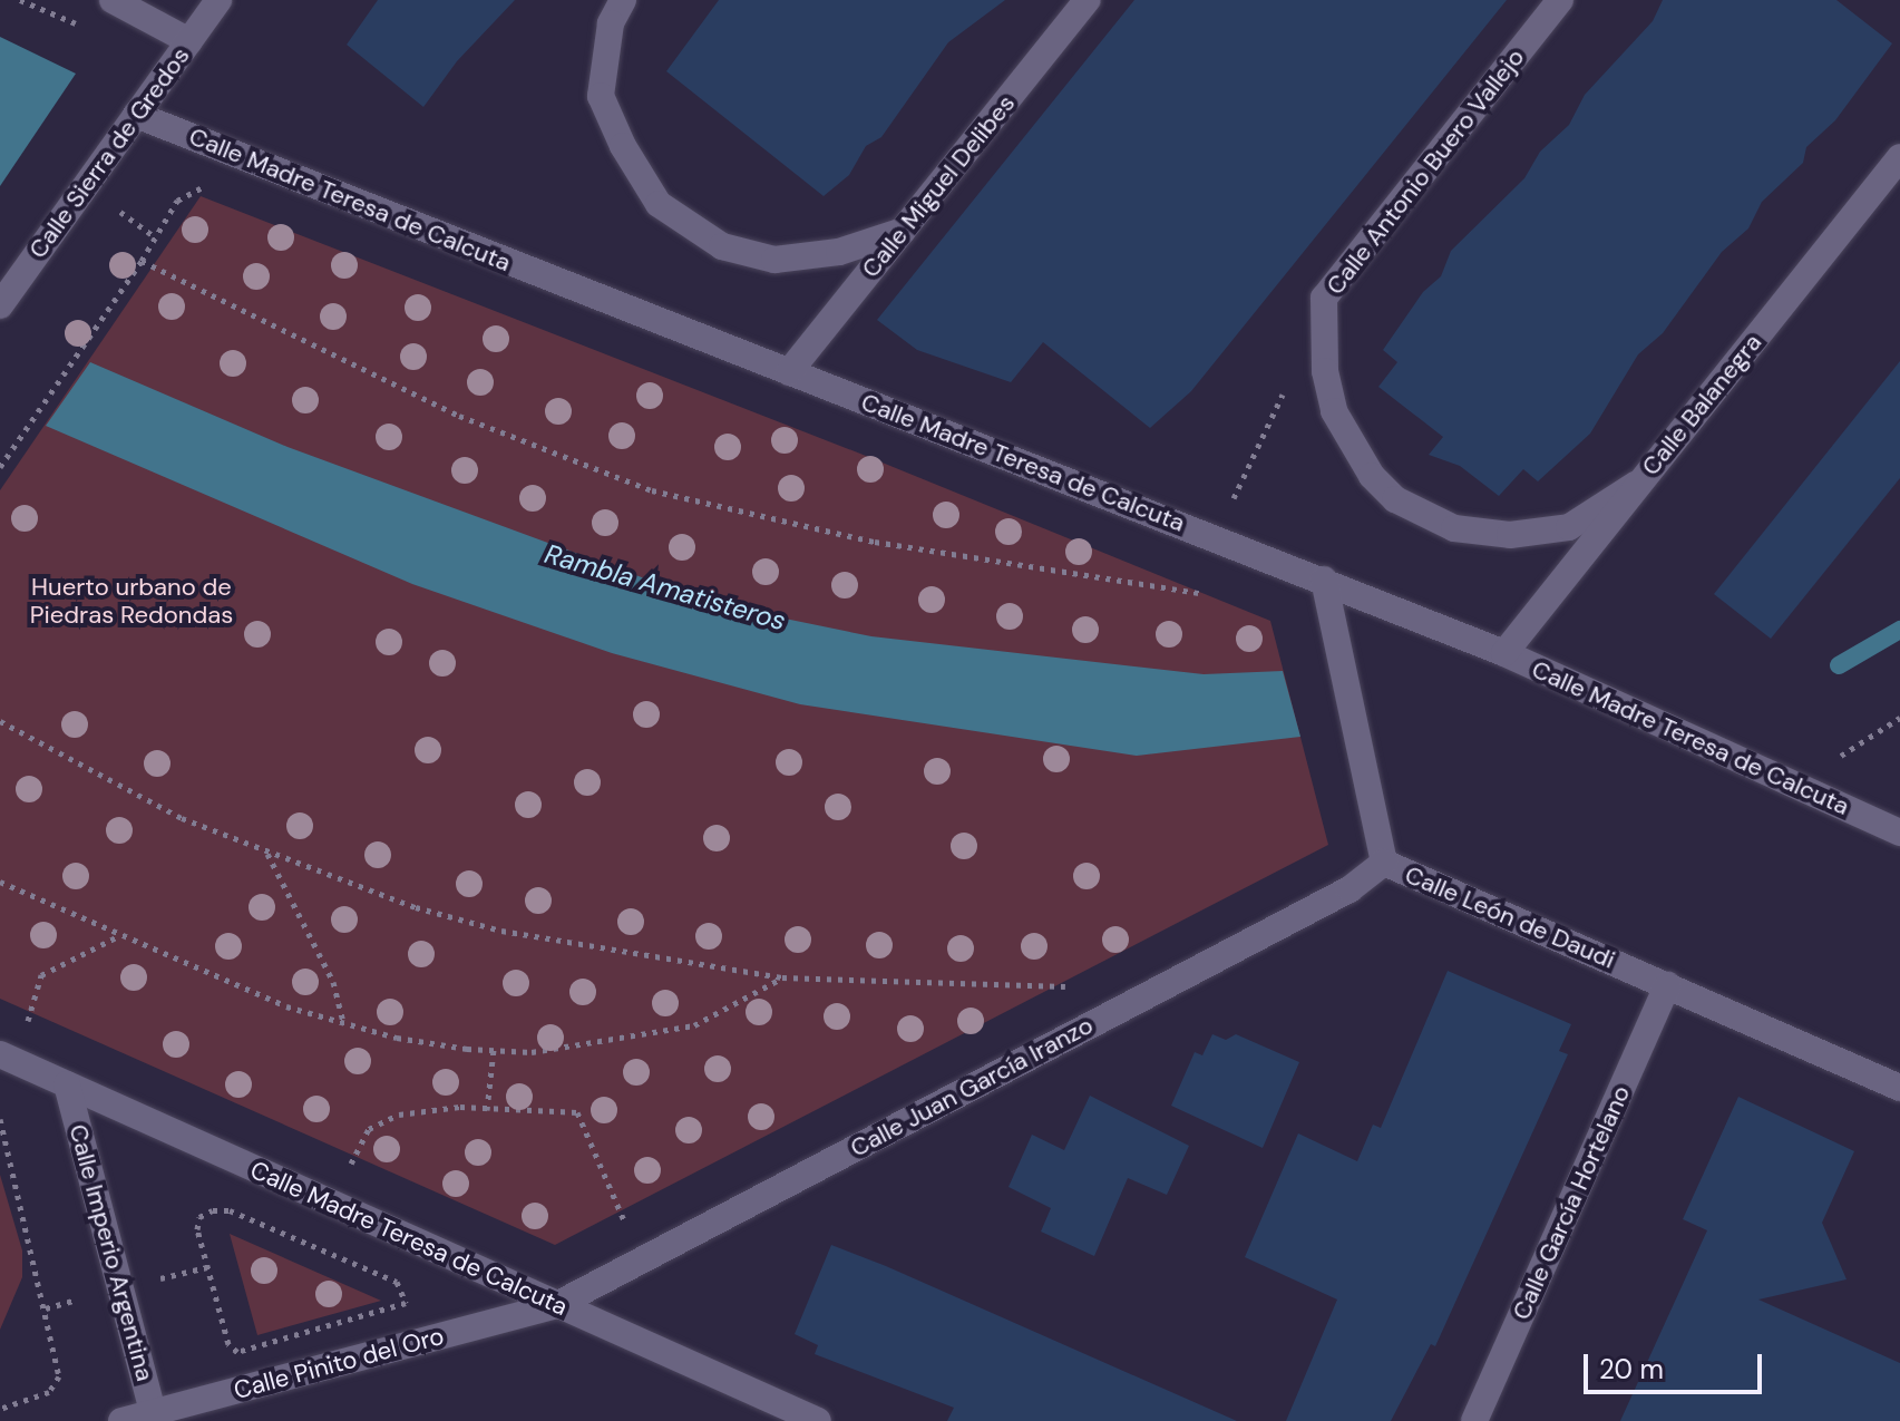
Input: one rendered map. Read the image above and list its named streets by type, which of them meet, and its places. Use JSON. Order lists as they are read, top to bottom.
{
  "streets": {
    "street": [
      "Calle Sierra de Gredos",
      "Calle Antonio Buero Vallejo",
      "Calle Miguel Delibes",
      "Calle Madre Teresa de Calcuta",
      "Calle Balanegra",
      "Calle León de Daudi",
      "Calle Juan García Iranzo",
      "Calle García Hortelano",
      "Calle Imperio Argentina",
      "Calle Pinito del Oro"
    ]
  },
  "crossings": [
    ["Calle Sierra de Gredos", "Calle Madre Teresa de Calcuta"],
    ["Calle Antonio Buero Vallejo", "Calle Balanegra"],
    ["Calle Miguel Delibes", "Calle Madre Teresa de Calcuta"],
    ["Calle Madre Teresa de Calcuta", "Calle Balanegra"],
    ["Calle Madre Teresa de Calcuta", "Calle León de Daudi"],
    ["Calle Madre Teresa de Calcuta", "Calle Juan García Iranzo"],
    ["Calle Madre Teresa de Calcuta", "Calle Imperio Argentina"],
    ["Calle Madre Teresa de Calcuta", "Calle Pinito del Oro"],
    ["Calle León de Daudi", "Calle Juan García Iranzo"],
    ["Calle León de Daudi", "Calle García Hortelano"],
    ["Calle Juan García Iranzo", "Calle Pinito del Oro"],
    ["Calle Imperio Argentina", "Calle Pinito del Oro"]
  ],
  "water": ["Rambla Amatisteros"],
  "parks": ["Huerto urbano de Piedras Redondas"],
  "scale_bar": "20 m"
}
